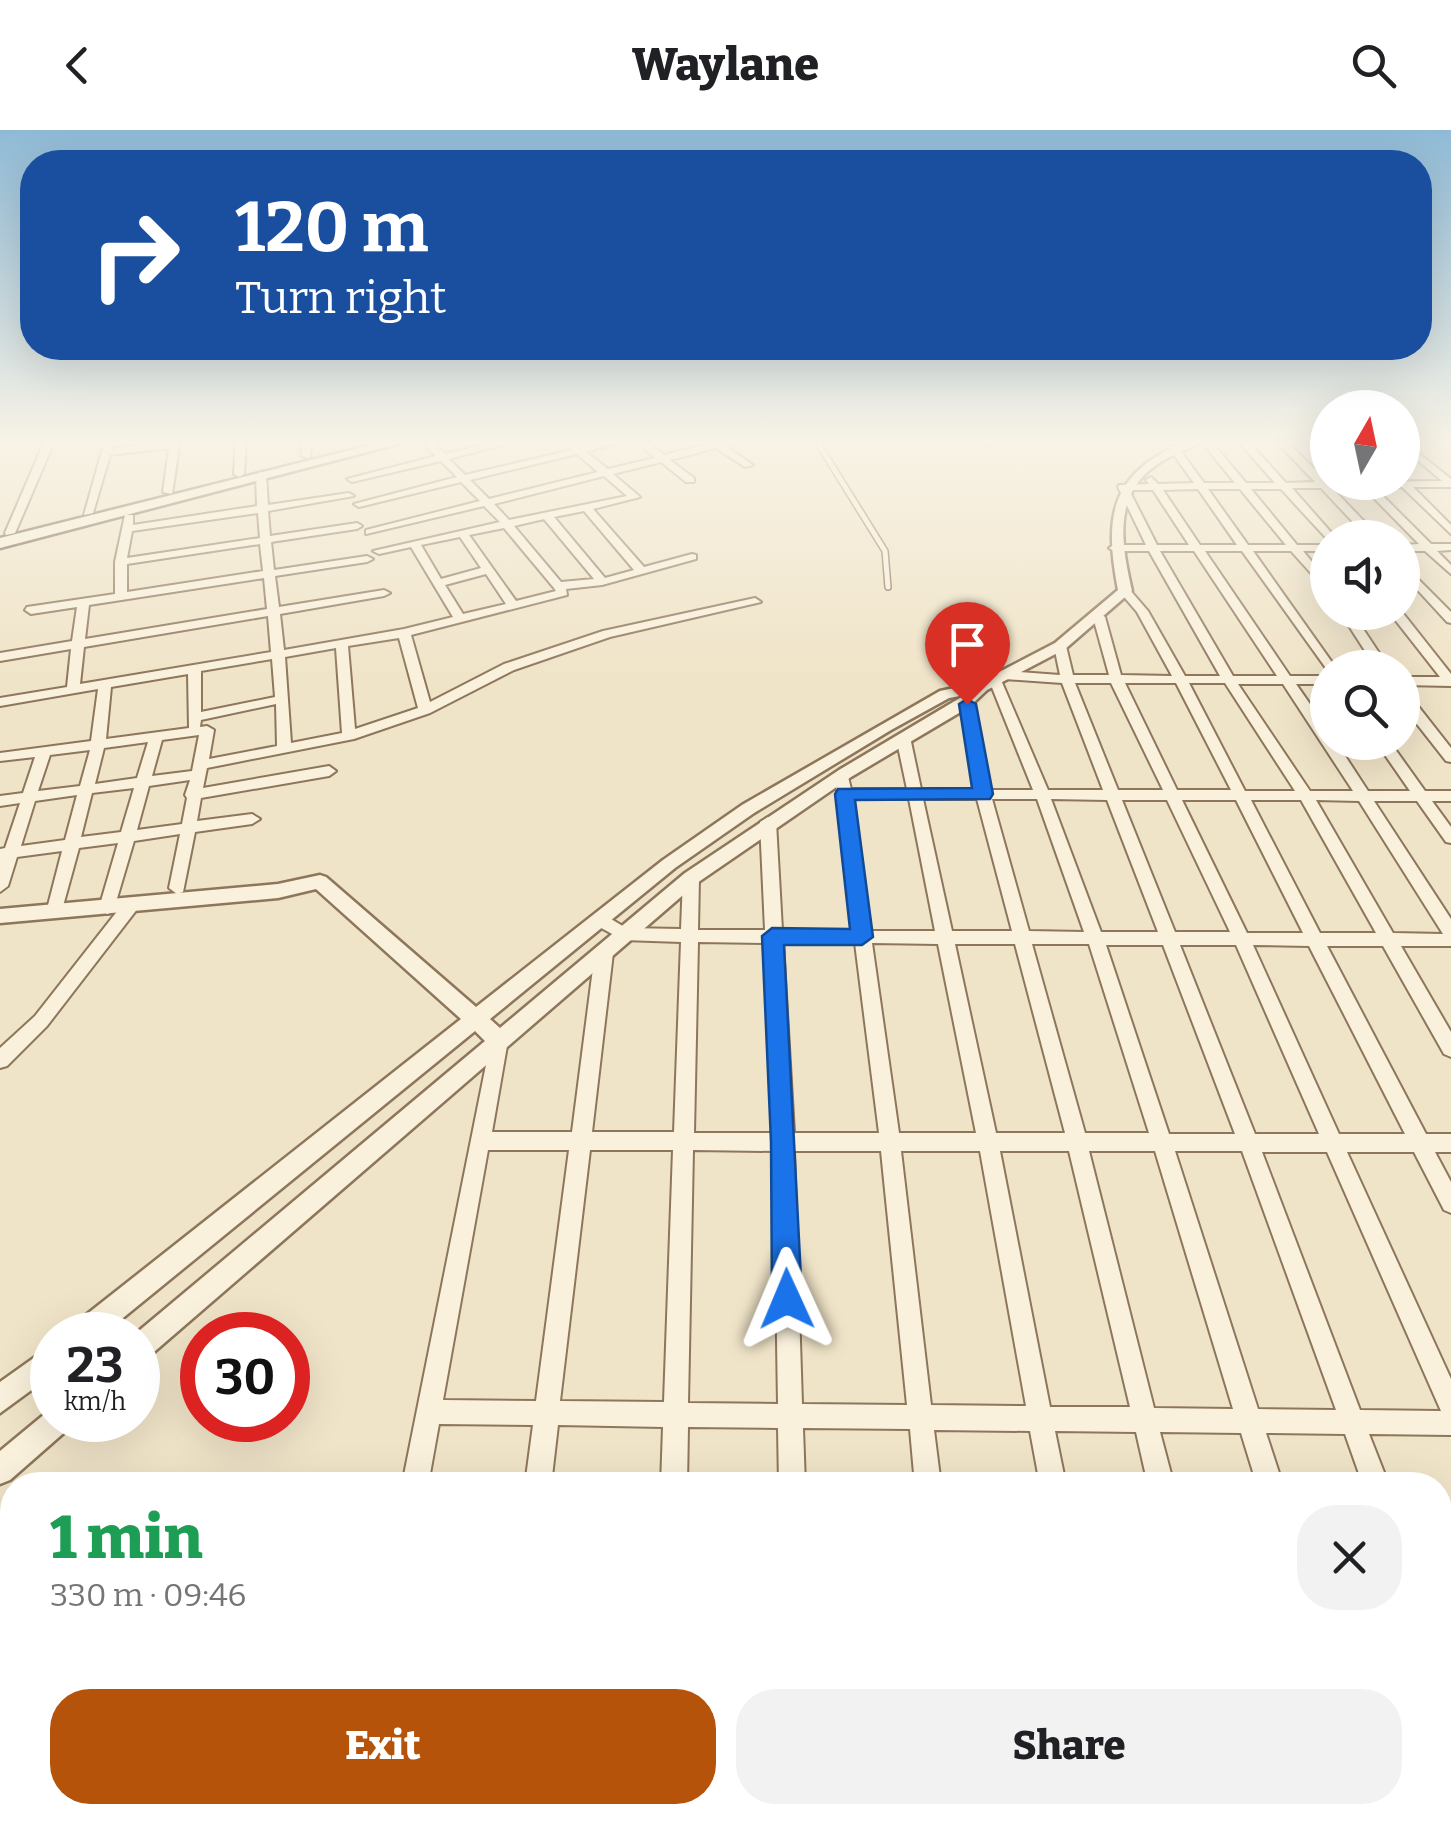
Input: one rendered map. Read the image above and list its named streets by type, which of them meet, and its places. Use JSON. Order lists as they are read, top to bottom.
{
  "north": "top",
  "page": {
    "header": "Waylane",
    "turn": ["120 m", "Turn right"],
    "speed": "23 km/h",
    "limit": "30",
    "heading": ["1 min", "330 m · 09:46"],
    "buttons": ["Exit", "Share"]
  }
}
